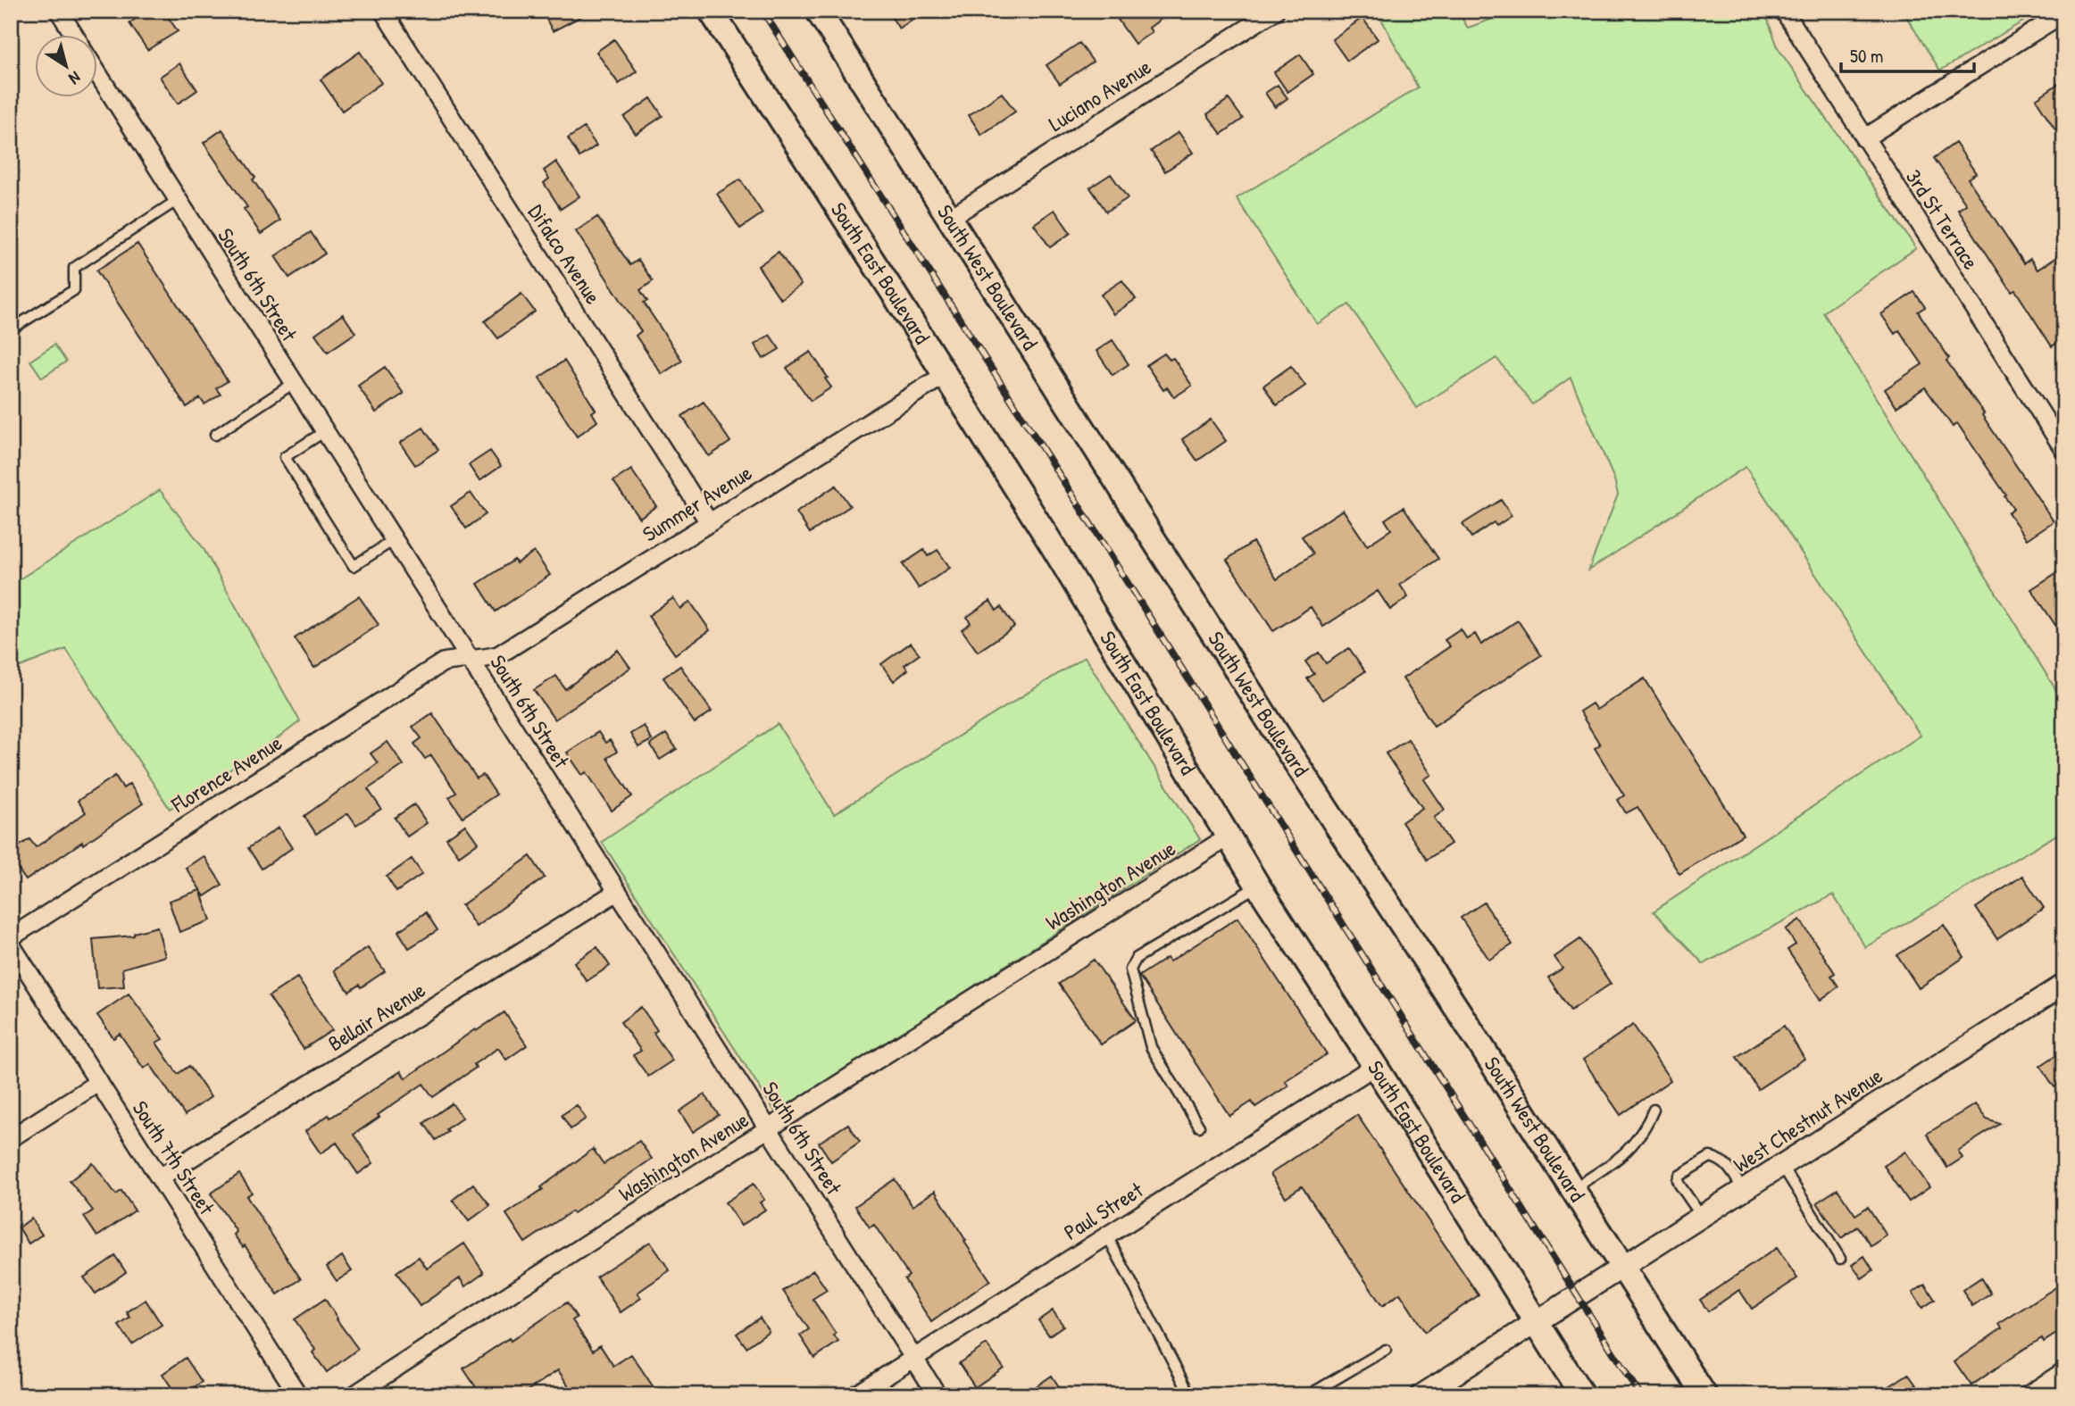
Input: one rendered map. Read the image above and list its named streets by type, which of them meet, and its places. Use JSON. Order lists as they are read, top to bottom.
{
  "streets": {
    "main road": ["South East Boulevard", "South West Boulevard"],
    "street": [
      "Luciano Avenue",
      "3rd St Terrace",
      "Difalco Avenue",
      "South 6th Street",
      "Summer Avenue",
      "Florence Avenue",
      "Washington Avenue",
      "Bellair Avenue",
      "West Chestnut Avenue",
      "South 7th Street",
      "Paul Street"
    ]
  },
  "crossings": [
    ["Luciano Avenue", "South West Boulevard"],
    ["Difalco Avenue", "Summer Avenue"],
    ["South East Boulevard", "Summer Avenue"],
    ["South East Boulevard", "Washington Avenue"],
    ["South East Boulevard", "West Chestnut Avenue"],
    ["South East Boulevard", "Paul Street"],
    ["South West Boulevard", "West Chestnut Avenue"],
    ["South 6th Street", "Summer Avenue"],
    ["South 6th Street", "Florence Avenue"],
    ["South 6th Street", "Washington Avenue"],
    ["South 6th Street", "Bellair Avenue"],
    ["South 6th Street", "Paul Street"],
    ["Summer Avenue", "Florence Avenue"],
    ["Bellair Avenue", "South 7th Street"]
  ],
  "scale_bar": "50 m",
  "north": "bottom right"
}
